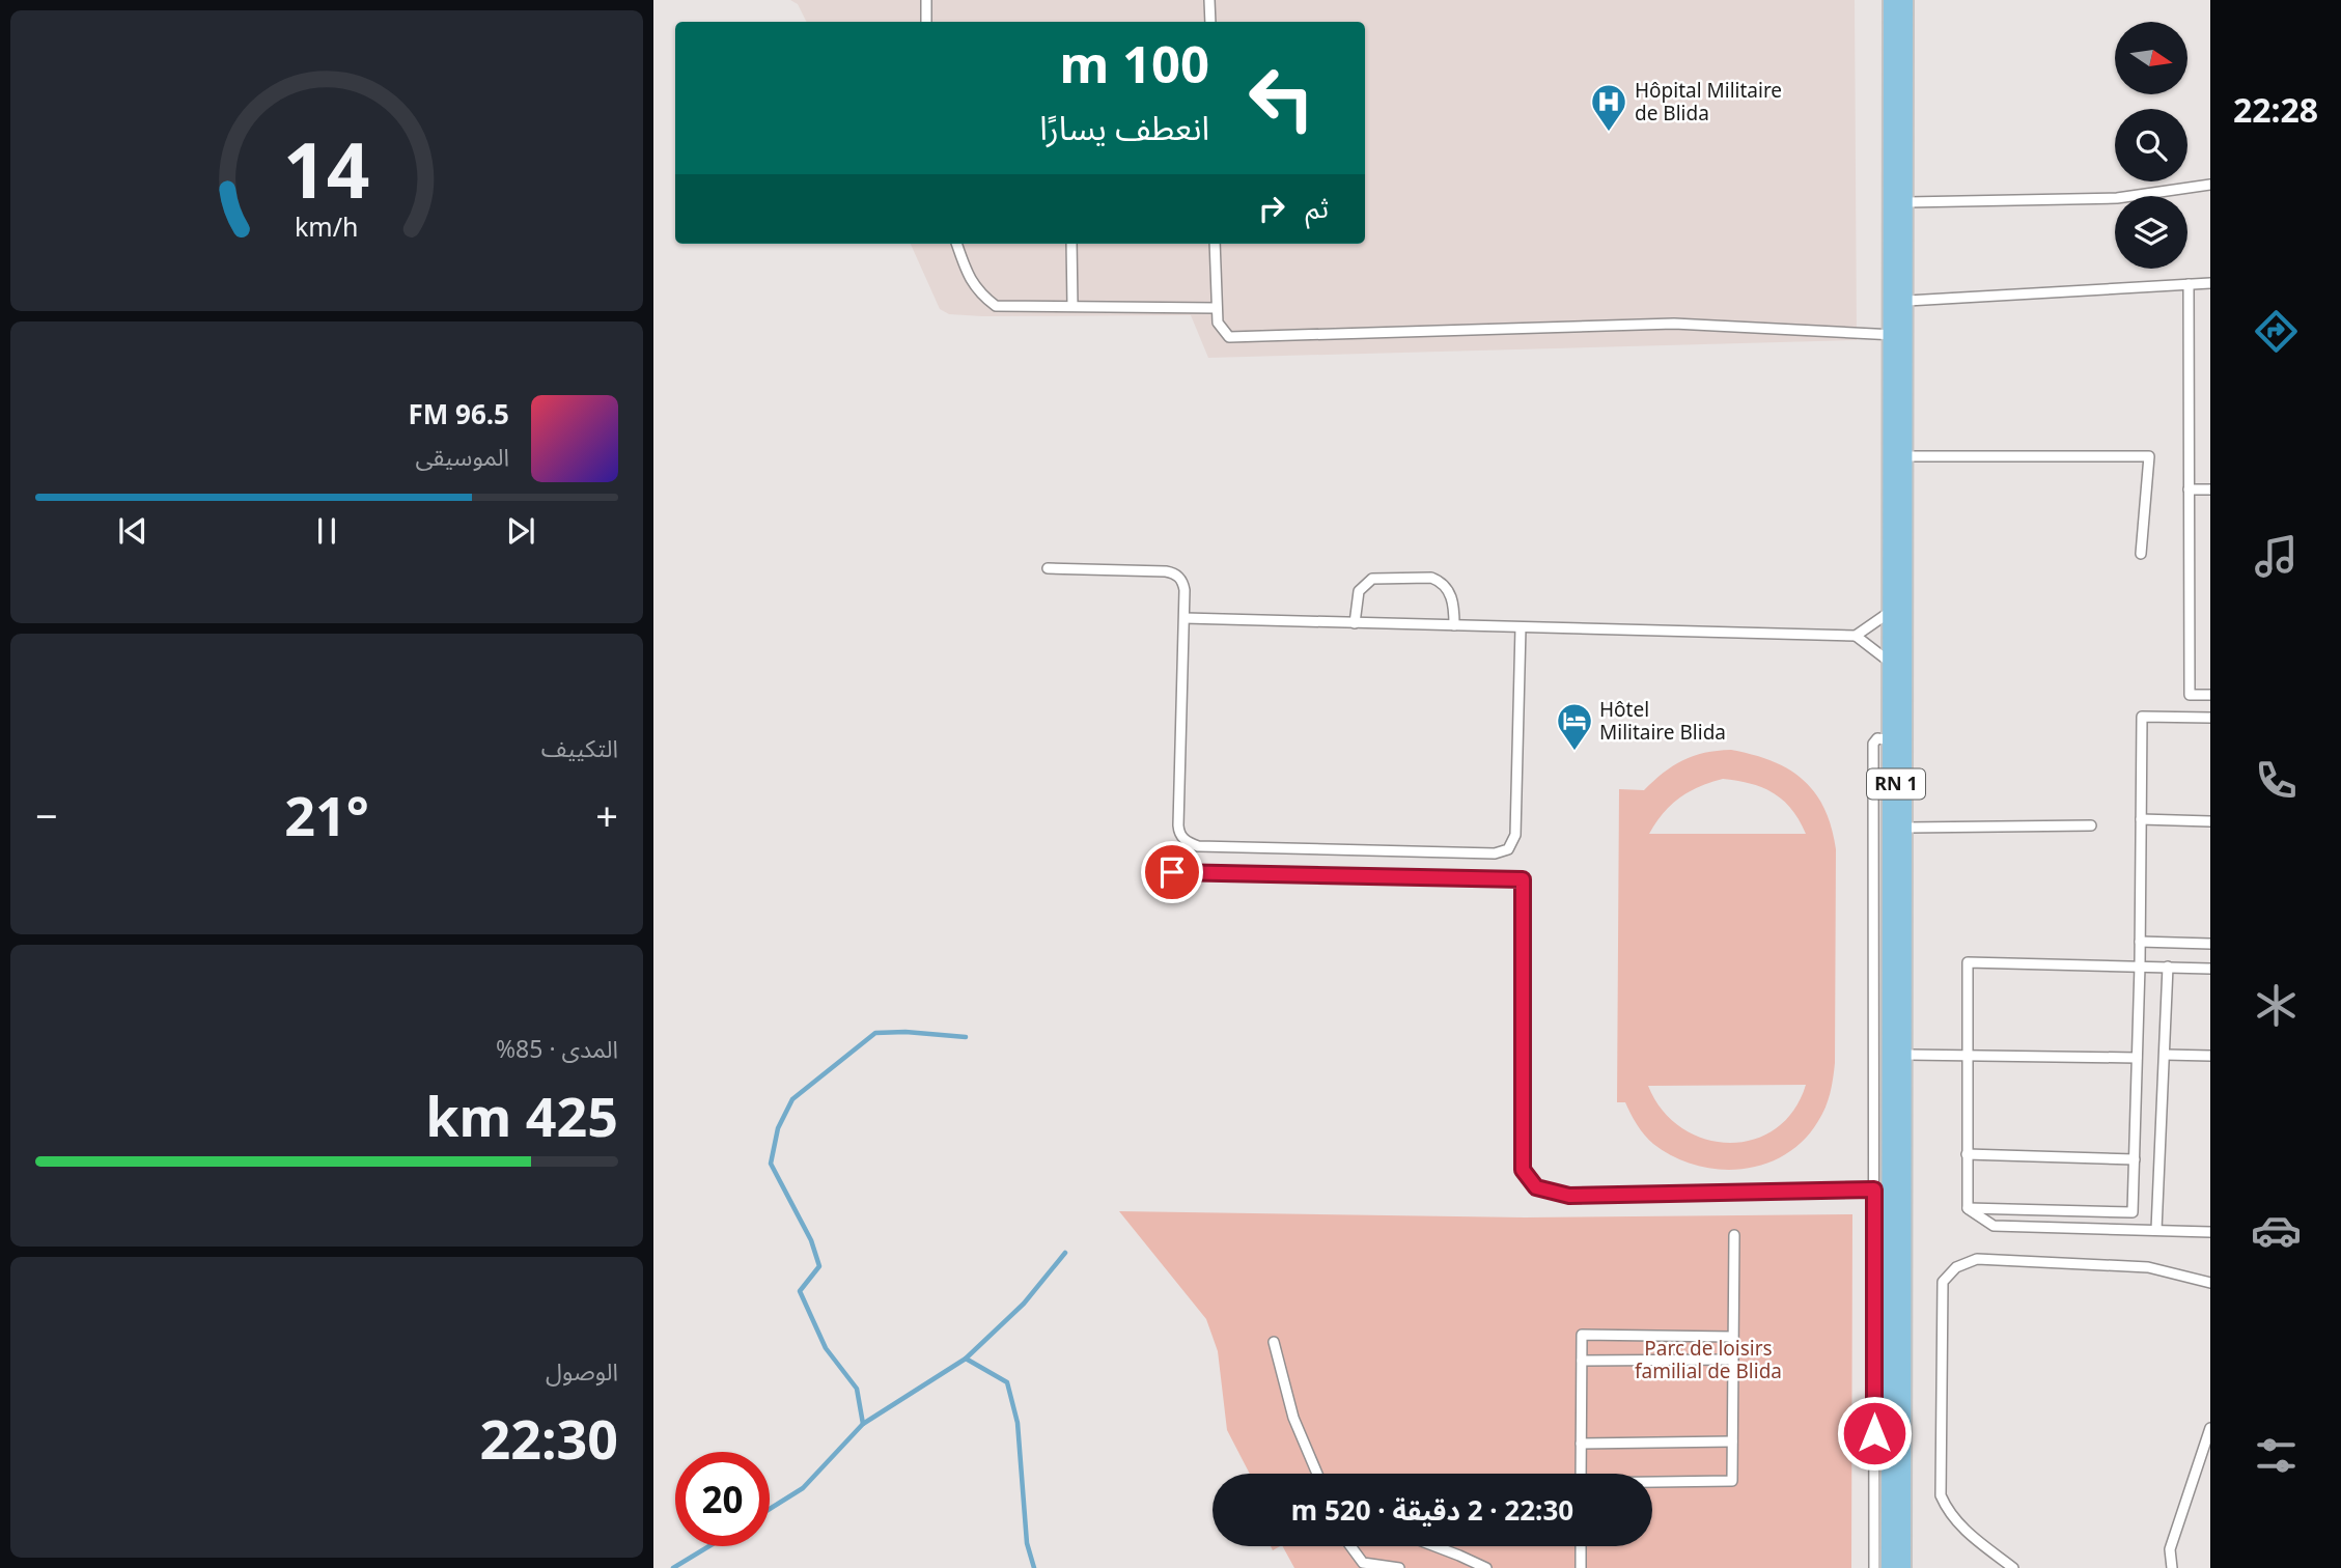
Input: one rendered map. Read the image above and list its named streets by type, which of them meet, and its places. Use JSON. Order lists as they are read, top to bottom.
{
  "streets": {
    "main road": ["RN 1"]
  },
  "parks": ["Parc de loisirs familial de Blida"],
  "places": {
    "hospital": ["Hôpital Militaire de Blida"],
    "hotel": ["Hôtel Militaire Blida"]
  },
  "north": "right",
  "page": {
    "tabs": "22:28",
    "turn": ["100 m", "انعطف يسارًا"],
    "then": "ثم",
    "song": ["96.5 FM", "الموسيقى"],
    "tile": [
      "التكييف",
      ["المدى · 85%", "425 km"],
      ["الوصول", "22:30"]
    ],
    "heat": ["−", "21°", "+"],
    "limit": "20",
    "trip": "22:30 · 2 دقيقة · 520 m",
    "gauge": ["14", "km/h"]
  }
}
